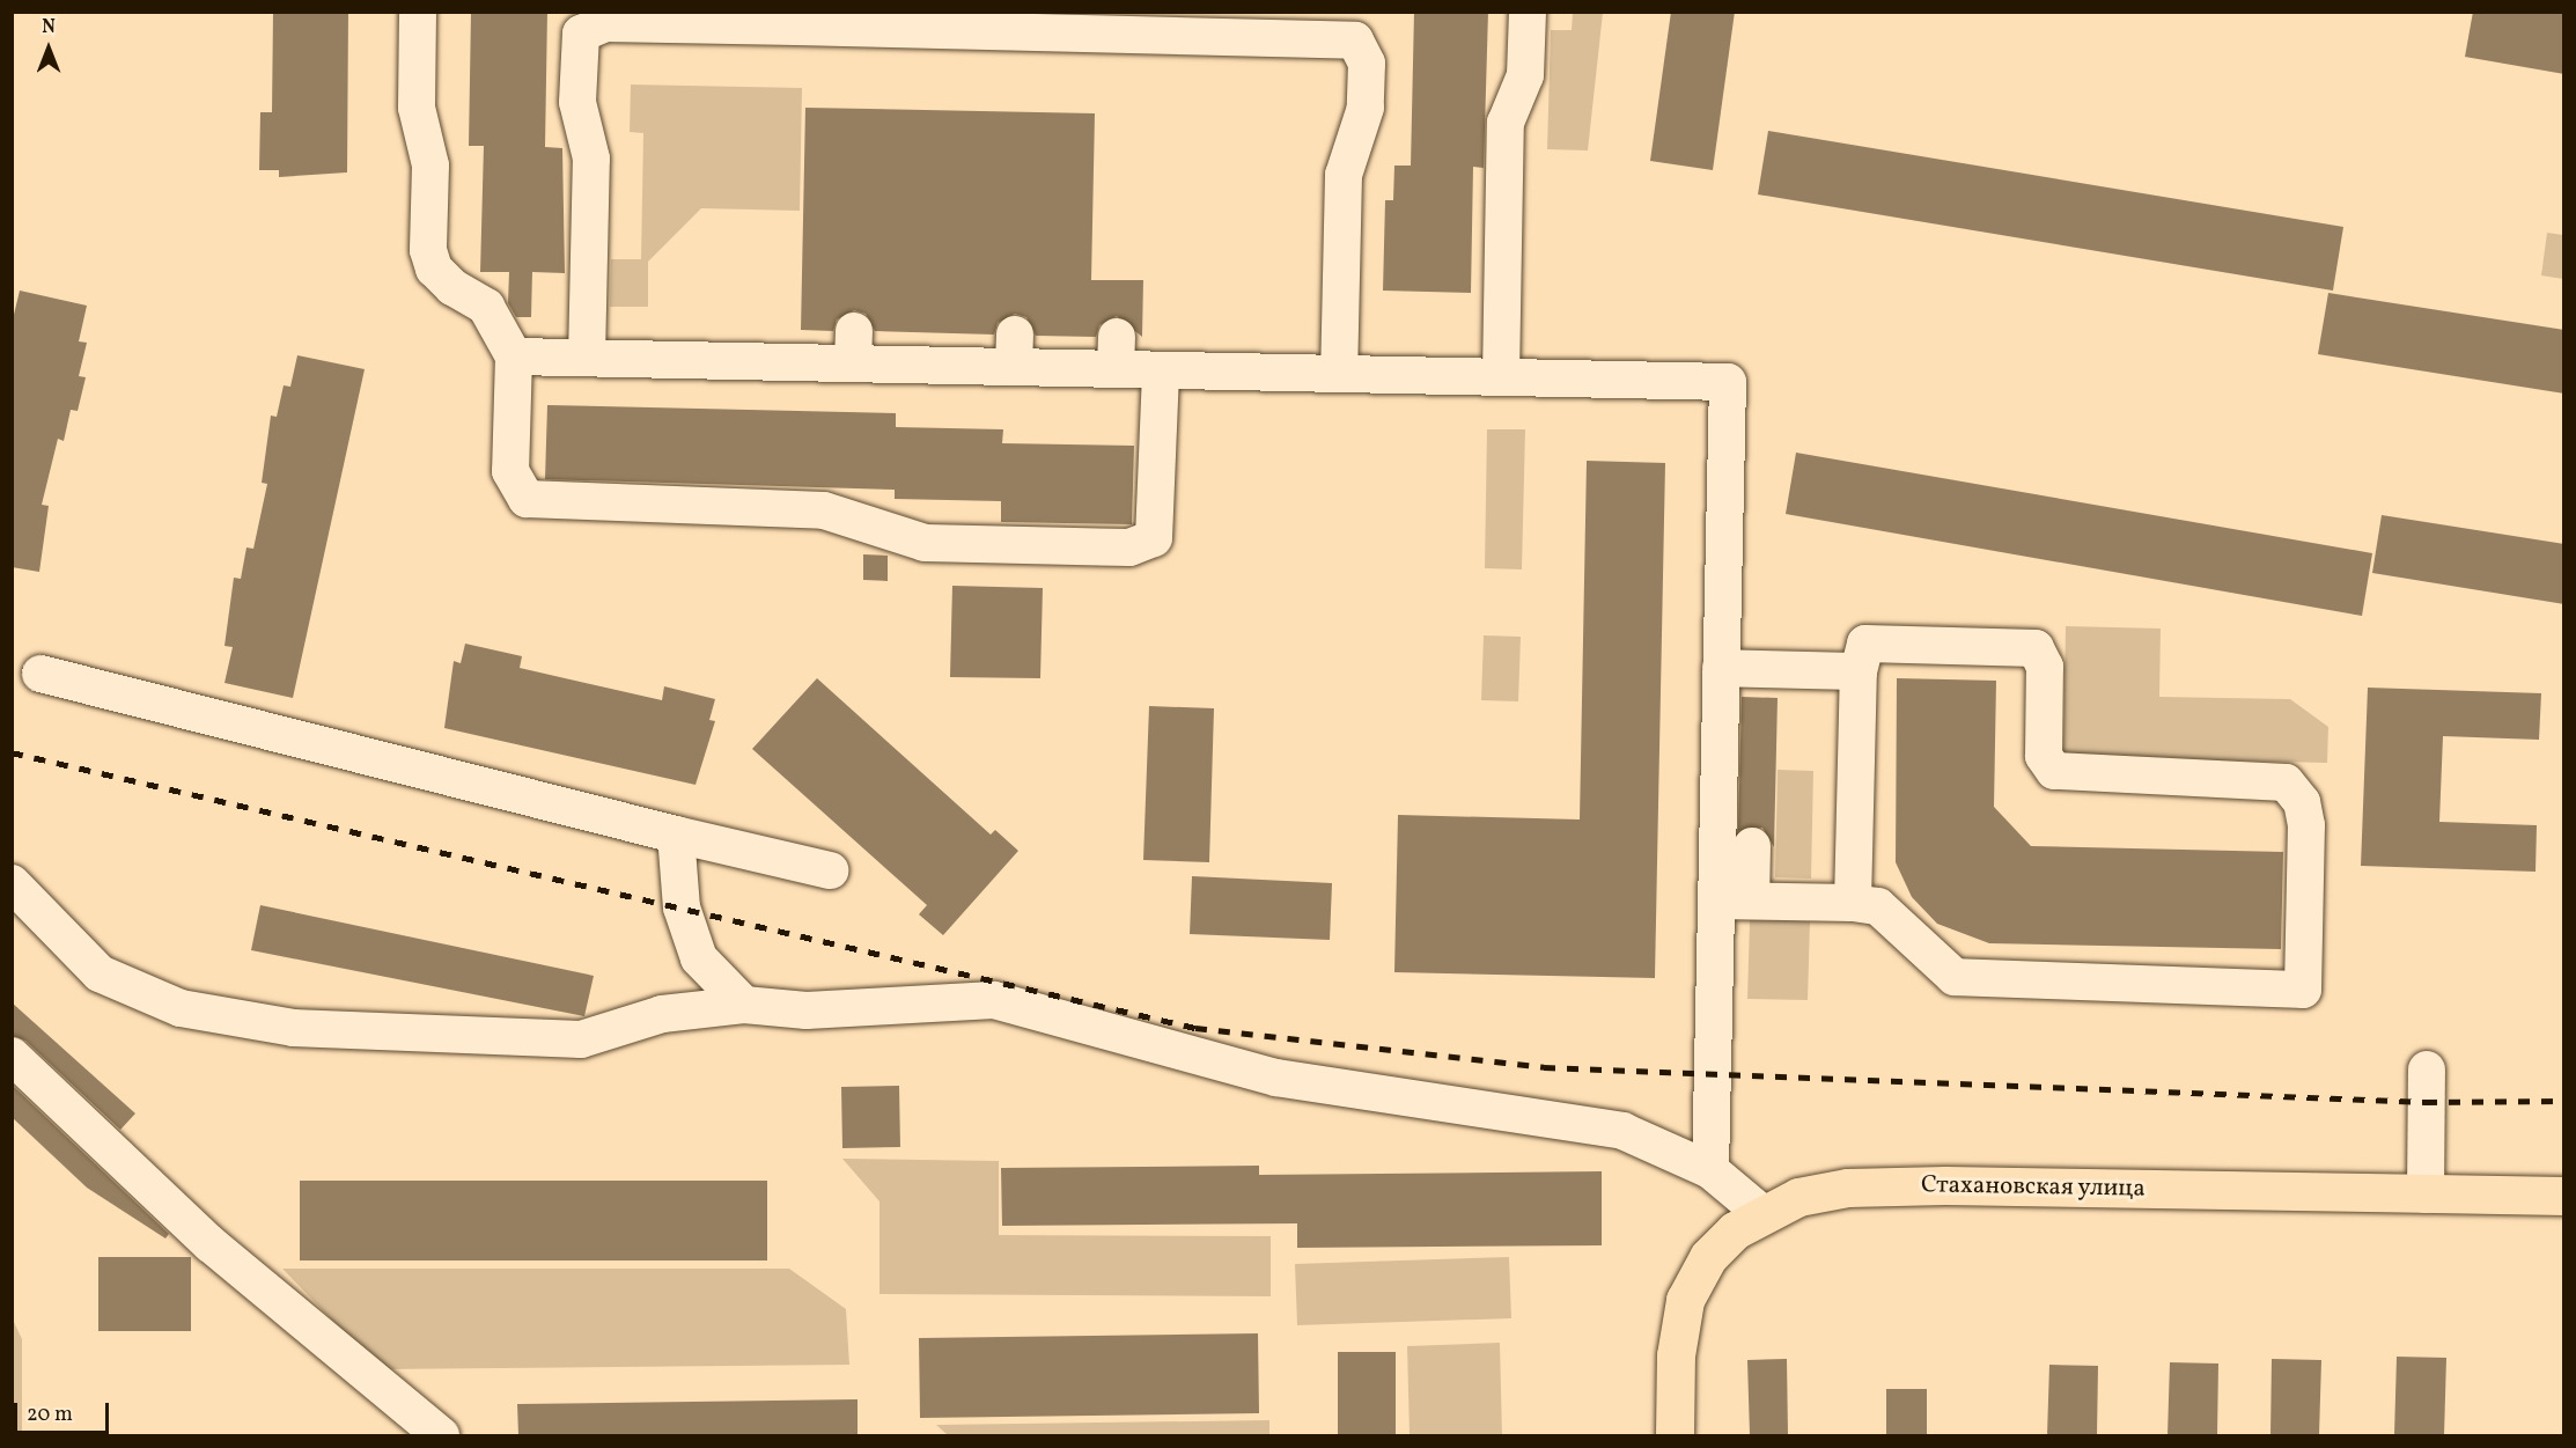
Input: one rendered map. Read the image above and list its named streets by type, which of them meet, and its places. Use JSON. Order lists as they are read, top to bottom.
{
  "streets": {
    "main road": ["Стахановская улица"]
  },
  "scale_bar": "20 m",
  "north": "top"
}
